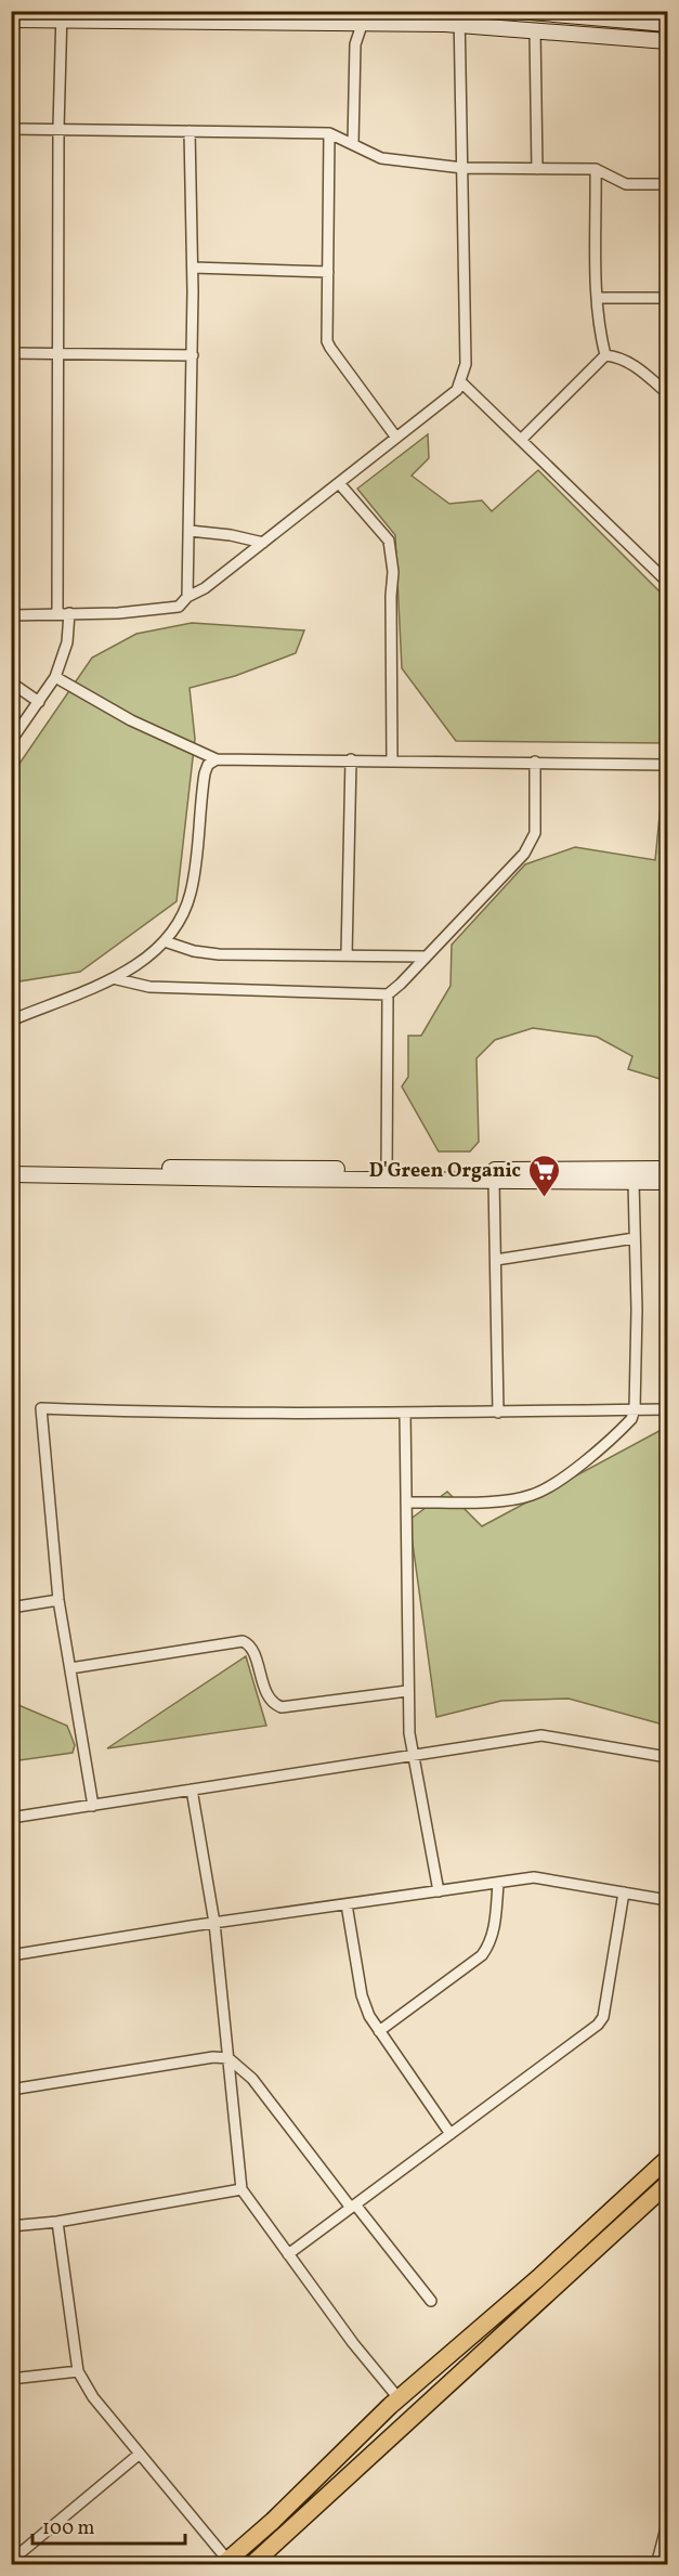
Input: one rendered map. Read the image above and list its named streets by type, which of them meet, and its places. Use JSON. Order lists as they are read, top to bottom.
{
  "places": {
    "supermarket": ["D'Green Organic"]
  },
  "scale_bar": "100 m"
}
